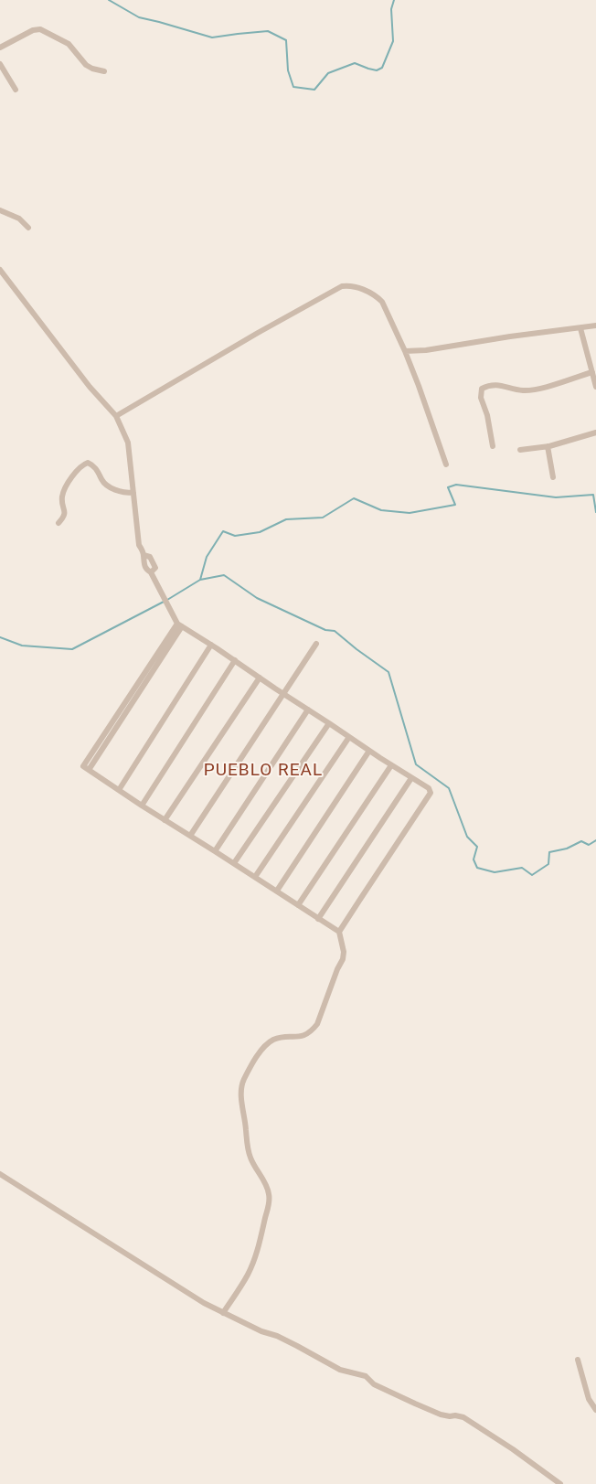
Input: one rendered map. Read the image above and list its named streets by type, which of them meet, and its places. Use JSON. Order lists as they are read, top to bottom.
{
  "districts": ["PUEBLO REAL"]
}
